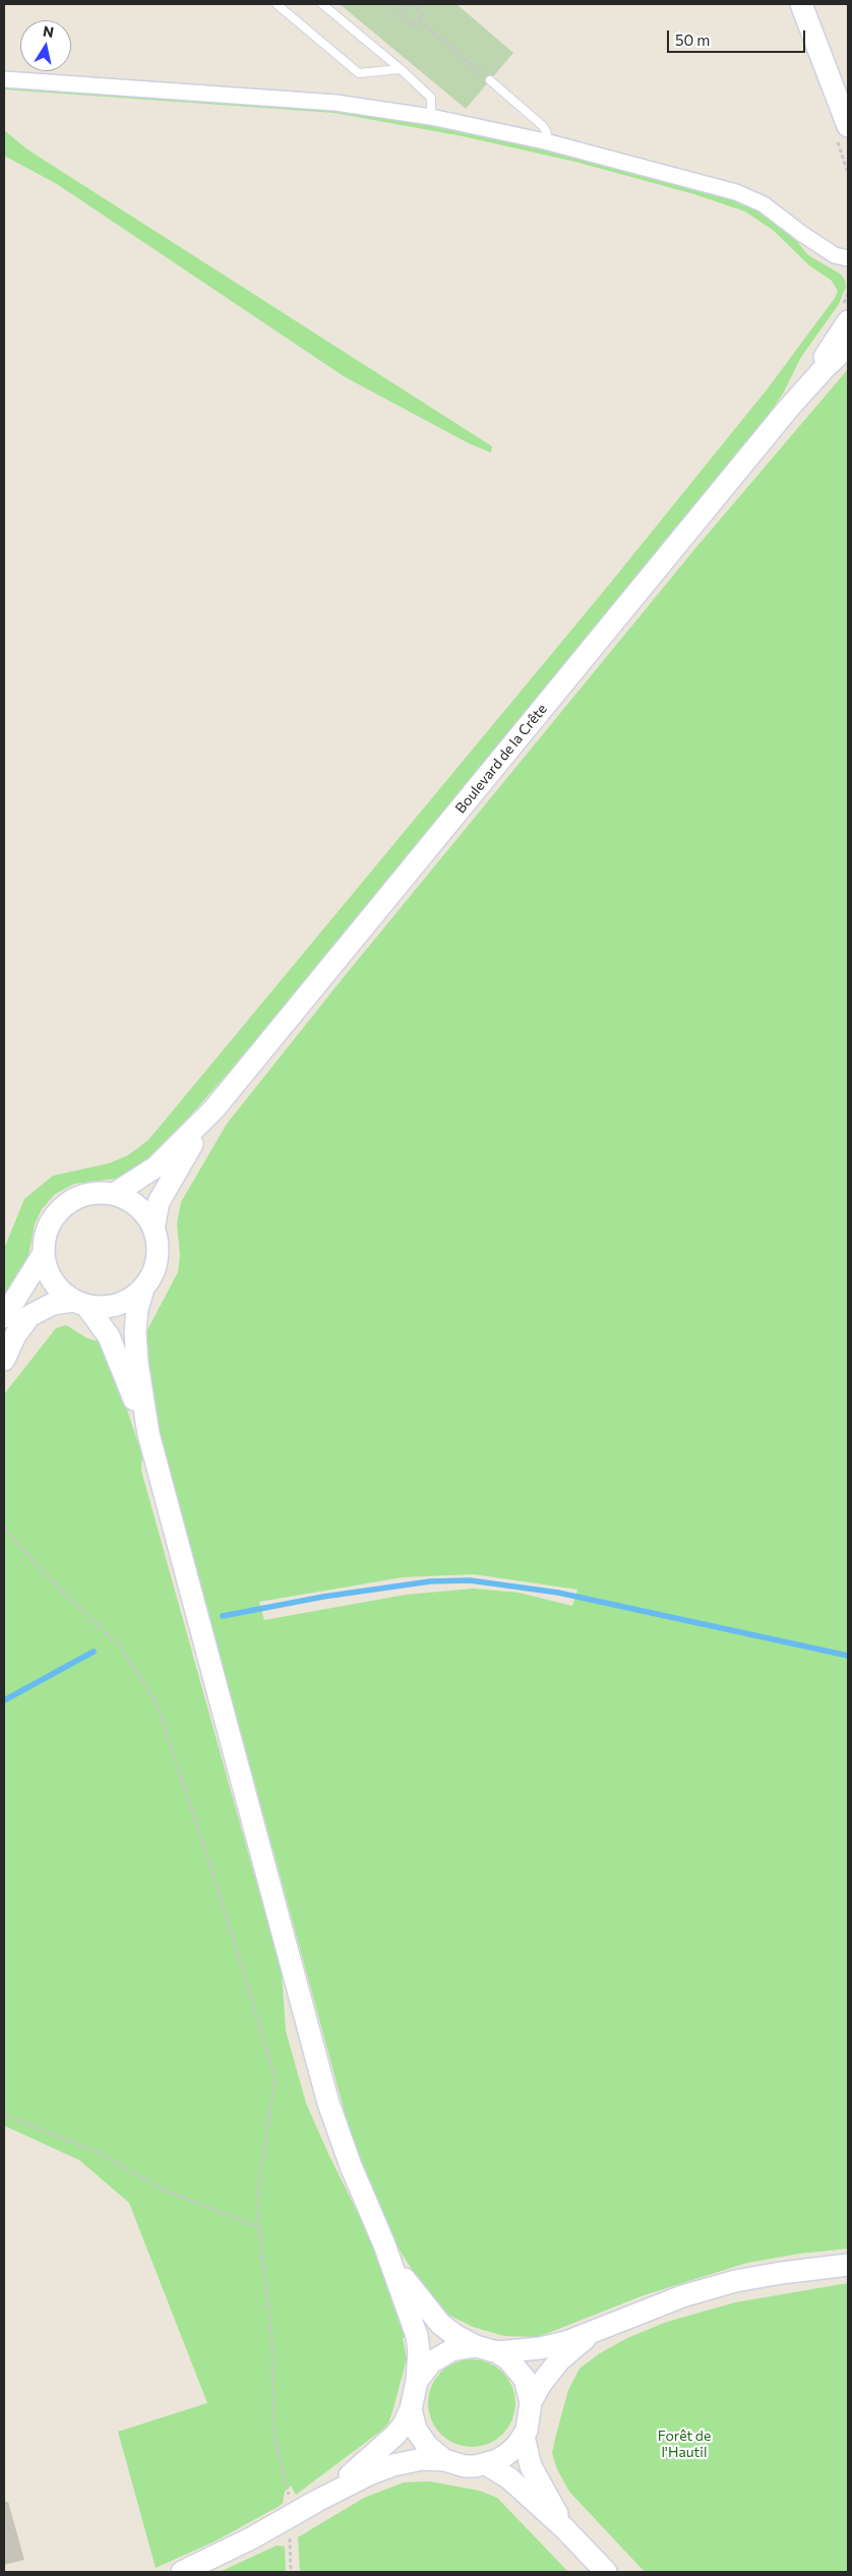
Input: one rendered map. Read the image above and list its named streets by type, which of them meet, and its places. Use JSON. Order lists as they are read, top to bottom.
{
  "streets": {
    "main road": ["Boulevard de la Crête"]
  },
  "parks": ["Forêt de l'Hautil"],
  "scale_bar": "50 m",
  "north": "top"
}
